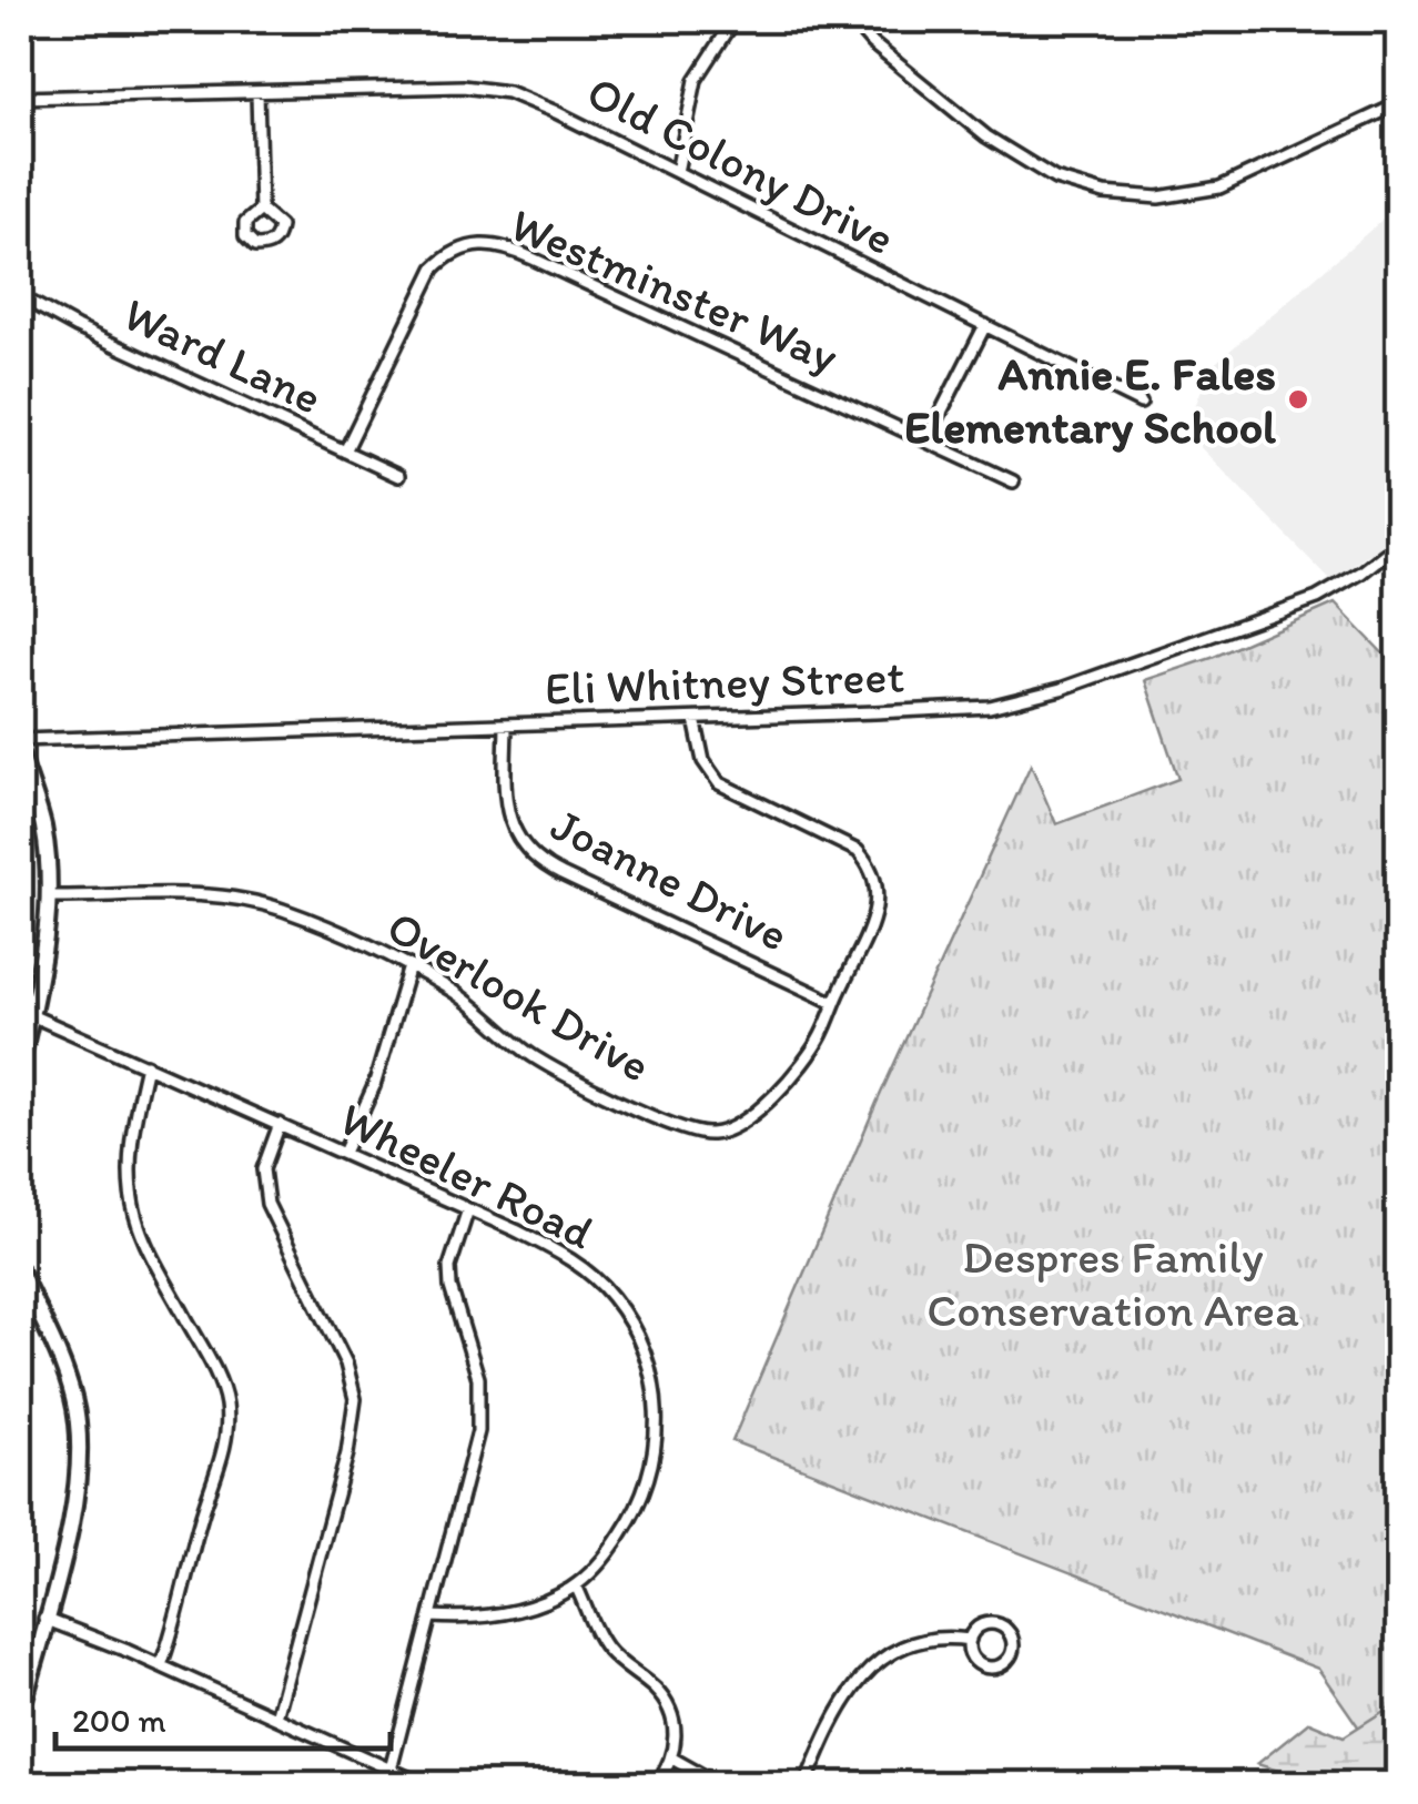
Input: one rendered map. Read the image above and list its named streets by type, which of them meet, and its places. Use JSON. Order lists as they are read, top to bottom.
{
  "streets": {
    "street": [
      "Old Colony Drive",
      "Westminster Way",
      "Ward Lane",
      "Eli Whitney Street",
      "Joanne Drive",
      "Overlook Drive",
      "Wheeler Road"
    ]
  },
  "crossings": [
    ["Westminster Way", "Ward Lane"],
    ["Eli Whitney Street", "Joanne Drive"],
    ["Eli Whitney Street", "Overlook Drive"],
    ["Joanne Drive", "Overlook Drive"]
  ],
  "parks": ["Despres Family Conservation Area"],
  "places": ["Annie E. Fales Elementary School"],
  "scale_bar": "200 m"
}
